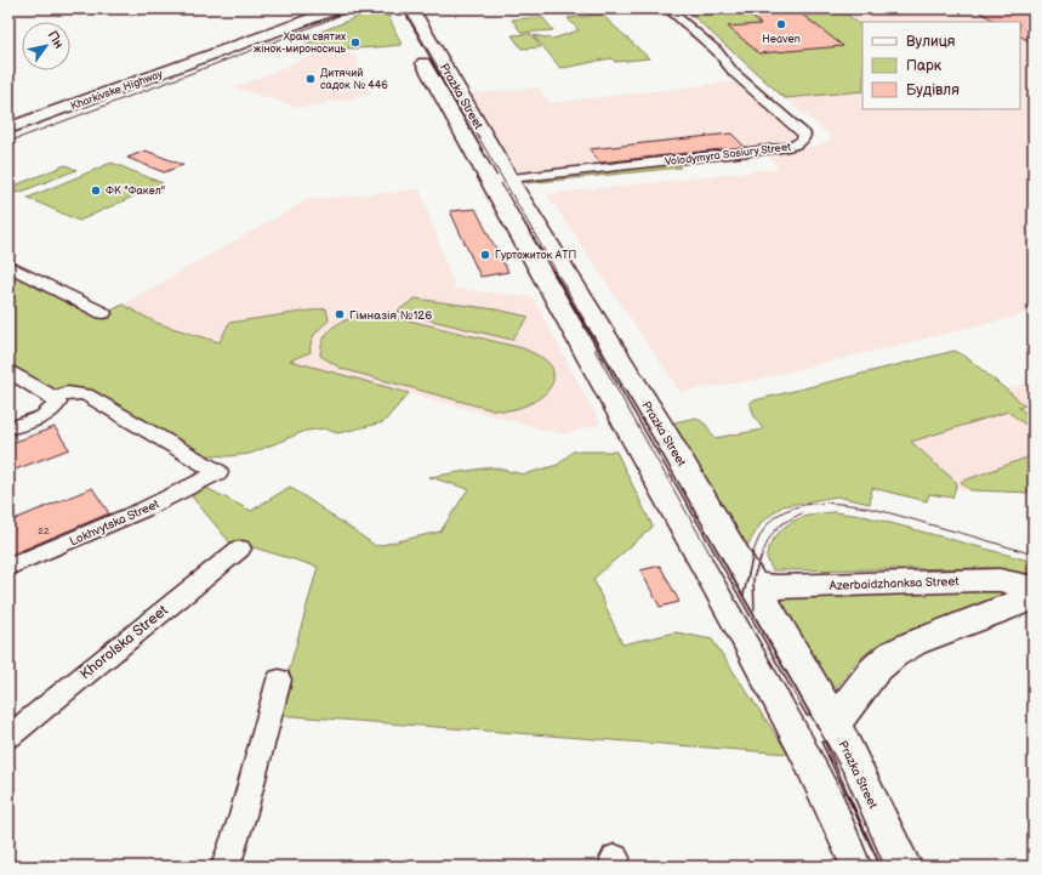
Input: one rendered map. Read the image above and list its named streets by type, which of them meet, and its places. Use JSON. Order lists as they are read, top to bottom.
{
  "streets": {
    "street": [
      "Kharkivske Highway",
      "Prazka Street",
      "Volodymyra Sosiury Street",
      "Lokhvytska Street",
      "Azerbaidzhanksa Street",
      "Khorolska Street"
    ]
  },
  "crossings": [
    ["Prazka Street", "Volodymyra Sosiury Street"],
    ["Prazka Street", "Azerbaidzhanksa Street"]
  ],
  "places": [
    "Heaven",
    "Храм святих жінок-мироносиць",
    "Дитячий садок № 446",
    "ФК \"Факел\"",
    "Гуртожиток АТП",
    "Гімназія №126"
  ],
  "house_numbers": ["22"],
  "legend": ["Вулиця", "Парк", "Будівля"],
  "north": "top right"
}
